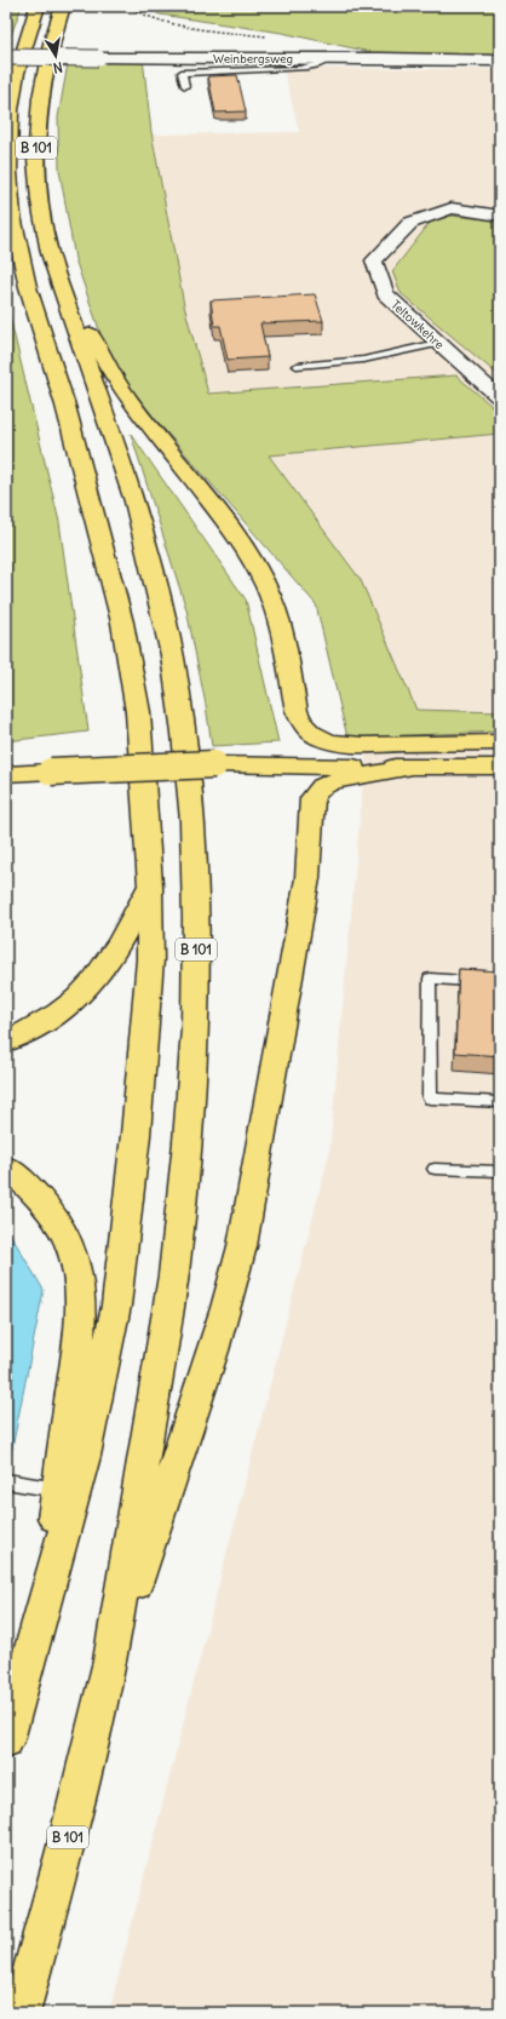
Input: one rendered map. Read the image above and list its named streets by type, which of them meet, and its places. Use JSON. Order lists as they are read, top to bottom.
{
  "streets": {
    "highway": ["B 101"],
    "street": ["Weinbergsweg", "Teltowkehre"]
  },
  "north": "bottom"
}
